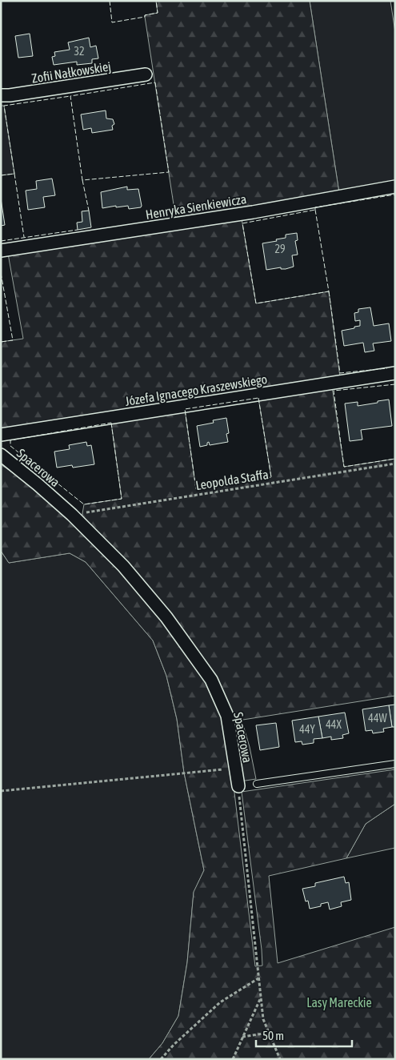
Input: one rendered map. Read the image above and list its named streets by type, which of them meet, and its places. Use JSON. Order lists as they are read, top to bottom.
{
  "streets": {
    "street": [
      "Zofii Nałkowskiej",
      "Henryka Sienkiewicza",
      "Józefa Ignacego Kraszewskiego",
      "Spacerowa"
    ],
    "path": ["Leopolda Staffa"]
  },
  "crossings": [
    ["Spacerowa", "Leopolda Staffa"]
  ],
  "parks": ["Lasy Mareckie"],
  "house_numbers": [
    "32",
    "29",
    "44W",
    "44X",
    "44Y"
  ],
  "scale_bar": "50 m"
}
